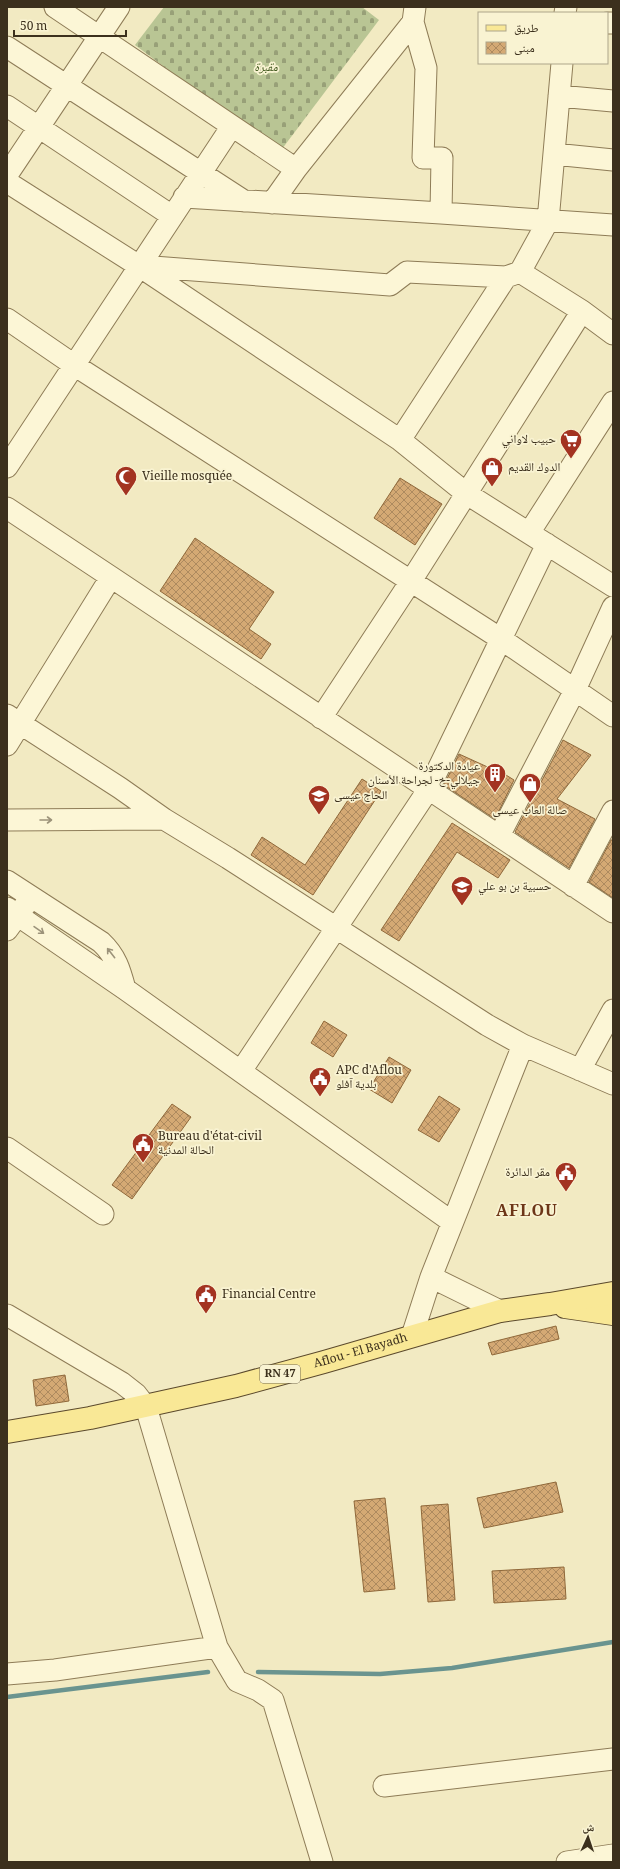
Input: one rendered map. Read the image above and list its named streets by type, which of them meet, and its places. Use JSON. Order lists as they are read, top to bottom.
{
  "streets": {
    "main road": ["Aflou - El Bayadh", "RN 47"]
  },
  "districts": ["AFLOU"],
  "parks": ["مقبرة"],
  "places": {
    "supermarket": ["حبيب لاواني"],
    "shop": ["الدوك القديم", "صالة العاب عيسى"],
    "mosque": ["Vieille mosquée"],
    "building": ["عيادة الدكتورة جيلالي-خ- لجراحة الأسنان"],
    "school or university": ["الحاج عيسى", "حسبية بن بو علي"],
    "public building": [
      "APC d'Aflou بلدية آفلو",
      "Bureau d'état-civil الحالة المدنية",
      "مقر الدائرة",
      "Financial Centre"
    ]
  },
  "legend": ["طريق", "مبنى"],
  "scale_bar": "50 m",
  "north": "top"
}
